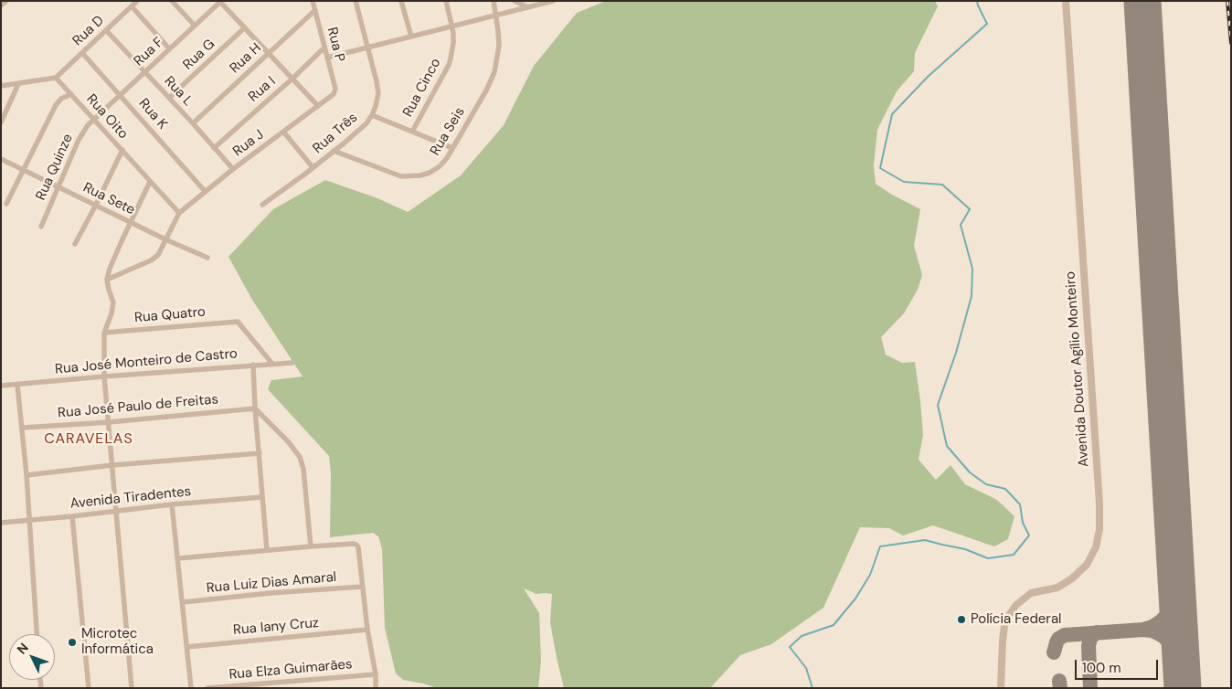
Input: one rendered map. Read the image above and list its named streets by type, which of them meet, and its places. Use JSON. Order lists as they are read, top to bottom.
{
  "streets": {
    "street": [
      "Rua D",
      "Rua P",
      "Rua F",
      "Rua G",
      "Rua H",
      "Rua Cinco",
      "Rua I",
      "Rua L",
      "Rua K",
      "Rua Oito",
      "Rua Seis",
      "Rua Três",
      "Rua J",
      "Rua Quinze",
      "Rua Sete",
      "Rua Quatro",
      "Rua José Monteiro de Castro",
      "Avenida Doutor Agílio Monteiro",
      "Rua José Paulo de Freitas",
      "Avenida Tiradentes",
      "Rua Luiz Dias Amaral",
      "Rua Iany Cruz",
      "Rua Elza Guimarães"
    ]
  },
  "crossings": [
    ["Rua D", "Rua L"],
    ["Rua D", "Rua K"],
    ["Rua D", "Rua Oito"],
    ["Rua P", "Rua H"],
    ["Rua P", "Rua I"],
    ["Rua P", "Rua J"],
    ["Rua F", "Rua L"],
    ["Rua F", "Rua K"],
    ["Rua F", "Rua Oito"],
    ["Rua F", "Rua Quinze"],
    ["Rua G", "Rua L"],
    ["Rua H", "Rua L"],
    ["Rua I", "Rua L"],
    ["Rua L", "Rua J"],
    ["Rua K", "Rua J"],
    ["Rua Oito", "Rua J"],
    ["Rua Oito", "Rua Quinze"],
    ["Rua Seis", "Rua Três"],
    ["Rua Quinze", "Rua Sete"],
    ["Rua Quatro", "Rua José Monteiro de Castro"]
  ],
  "districts": ["CARAVELAS"],
  "places": ["Polícia Federal", "Microtec Informática"],
  "scale_bar": "100 m",
  "north": "top left"
}
